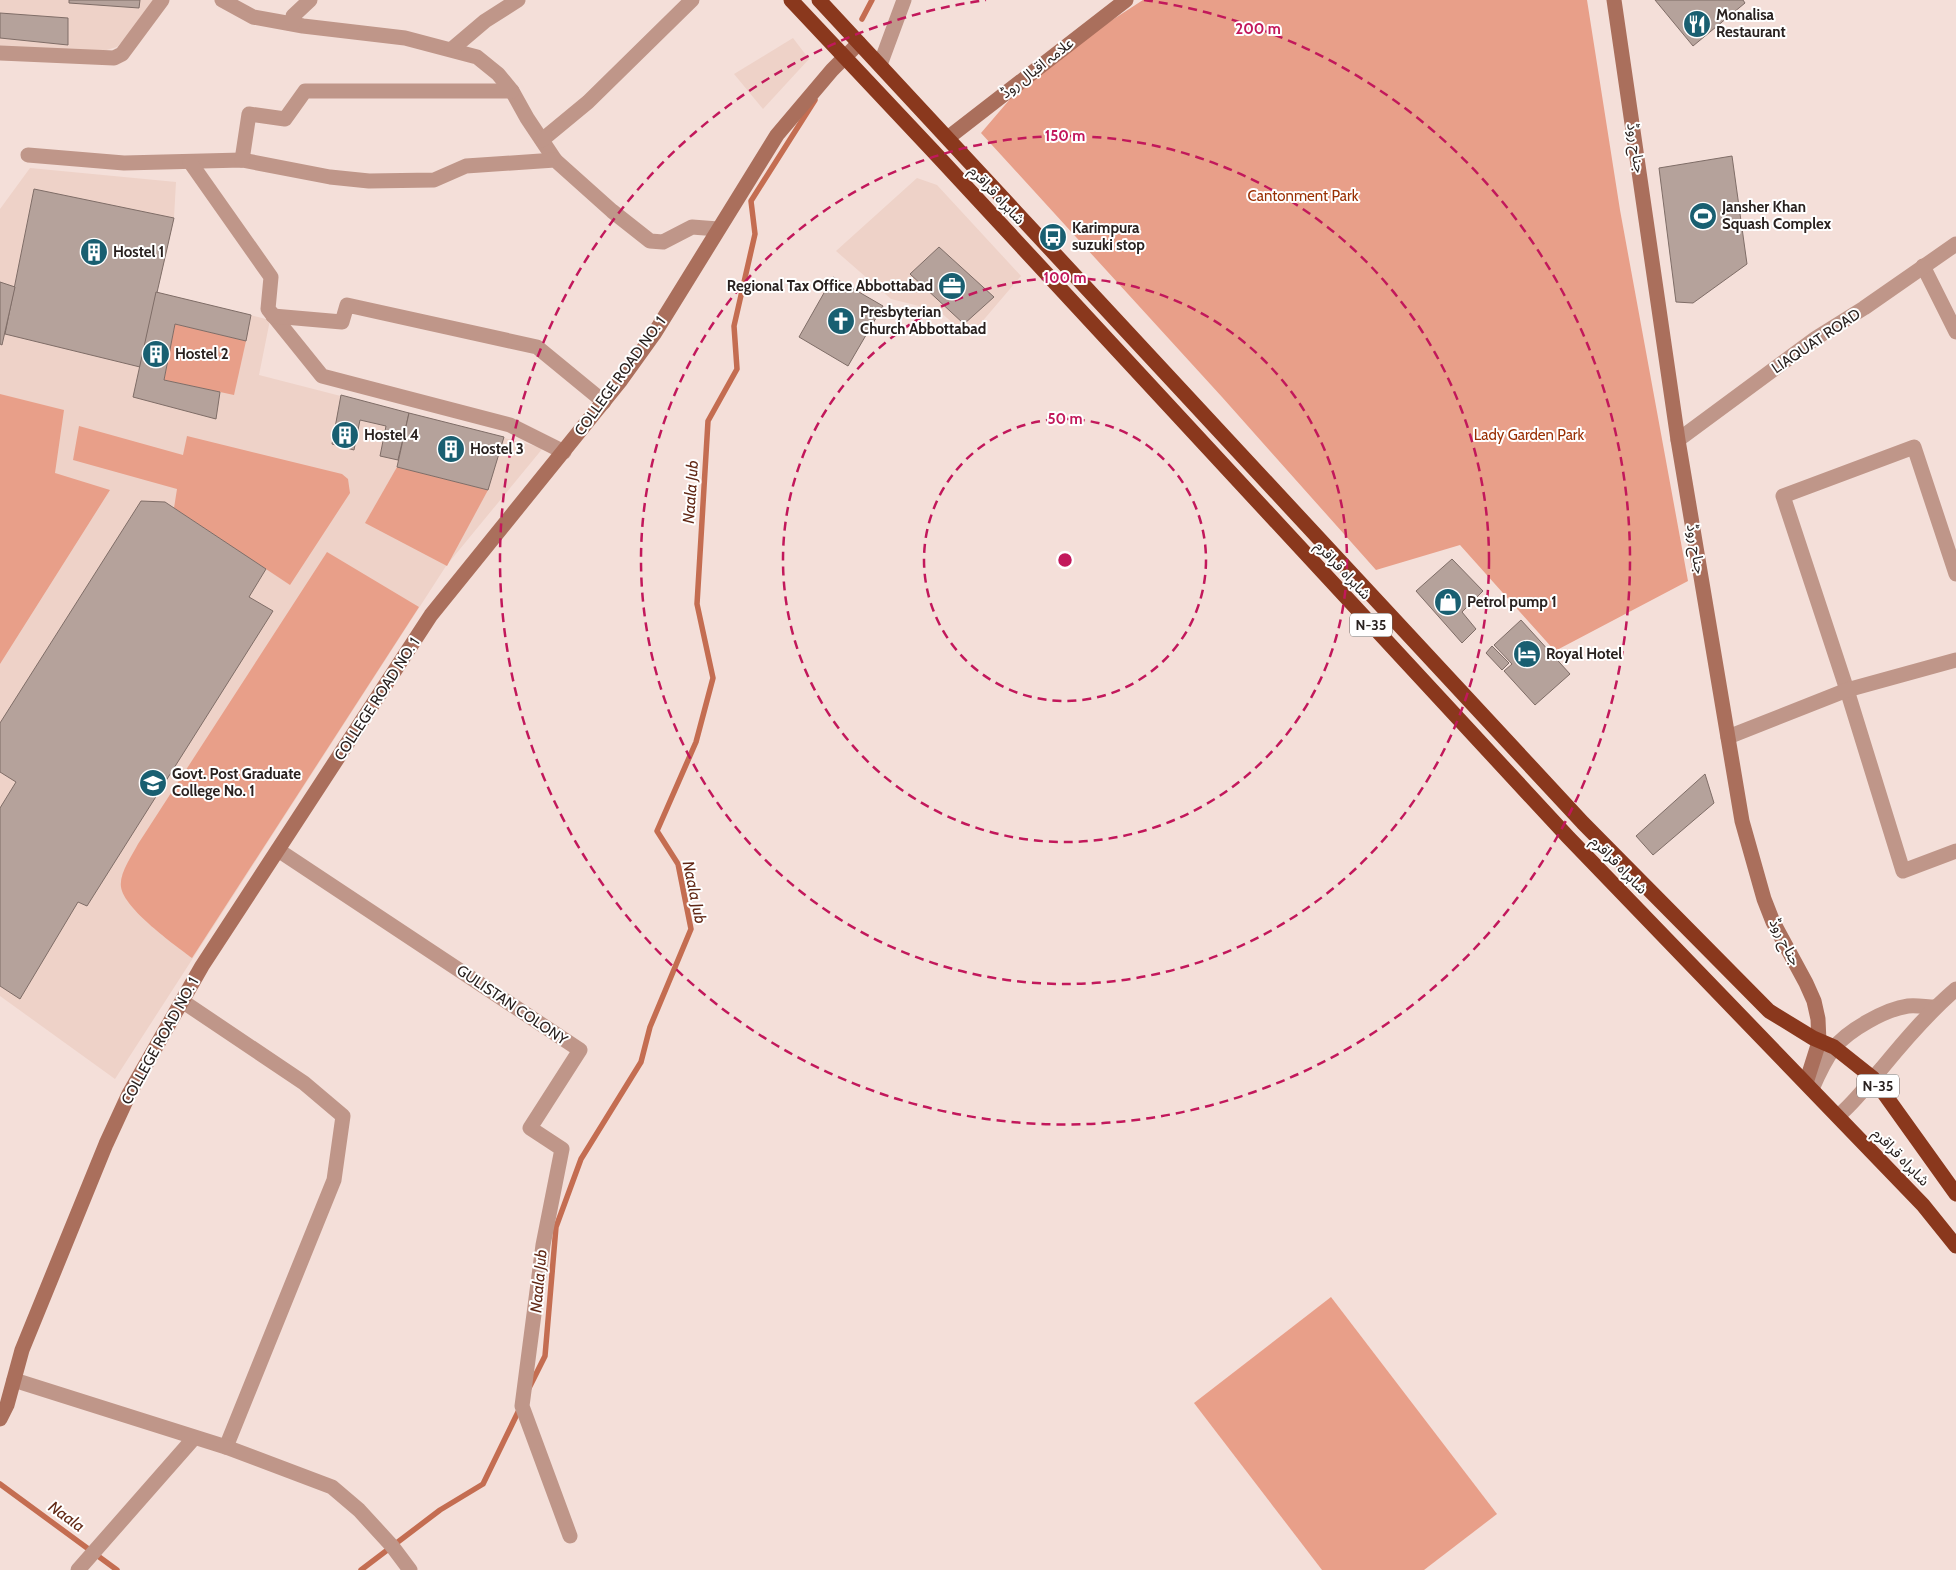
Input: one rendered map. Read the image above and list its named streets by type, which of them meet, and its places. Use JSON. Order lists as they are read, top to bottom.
{
  "streets": {
    "highway": ["شاہراہ قراقرم", "N-35"],
    "main road": ["علامہ اقبال روڈ", "جناح روڈ", "COLLEGE ROAD NO. 1"],
    "street": ["LIAQUAT ROAD", "GULISTAN COLONY"]
  },
  "crossings": [
    ["علامہ اقبال روڈ", "شاہراہ قراقرم"],
    ["جناح روڈ", "شاہراہ قراقرم"],
    ["جناح روڈ", "LIAQUAT ROAD"],
    ["شاہراہ قراقرم", "COLLEGE ROAD NO. 1"],
    ["COLLEGE ROAD NO. 1", "GULISTAN COLONY"]
  ],
  "water": ["Naala Jub", "Naala"],
  "parks": ["Cantonment Park", "Lady Garden Park"],
  "places": {
    "restaurant": ["Monalisa Restaurant"],
    "sports": ["Jansher Khan Squash Complex"],
    "bus stop": ["Karimpura suzuki stop"],
    "building": [
      "Hostel 1",
      "Hostel 2",
      "Hostel 4",
      "Hostel 3"
    ],
    "office": ["Regional Tax Office Abbottabad"],
    "church": ["Presbyterian Church Abbottabad"],
    "shop": ["Petrol pump 1"],
    "hotel": ["Royal Hotel"],
    "school or university": ["Govt. Post Graduate College No. 1"]
  },
  "rings": [
    "200 m",
    "150 m",
    "100 m",
    "50 m"
  ]
}
